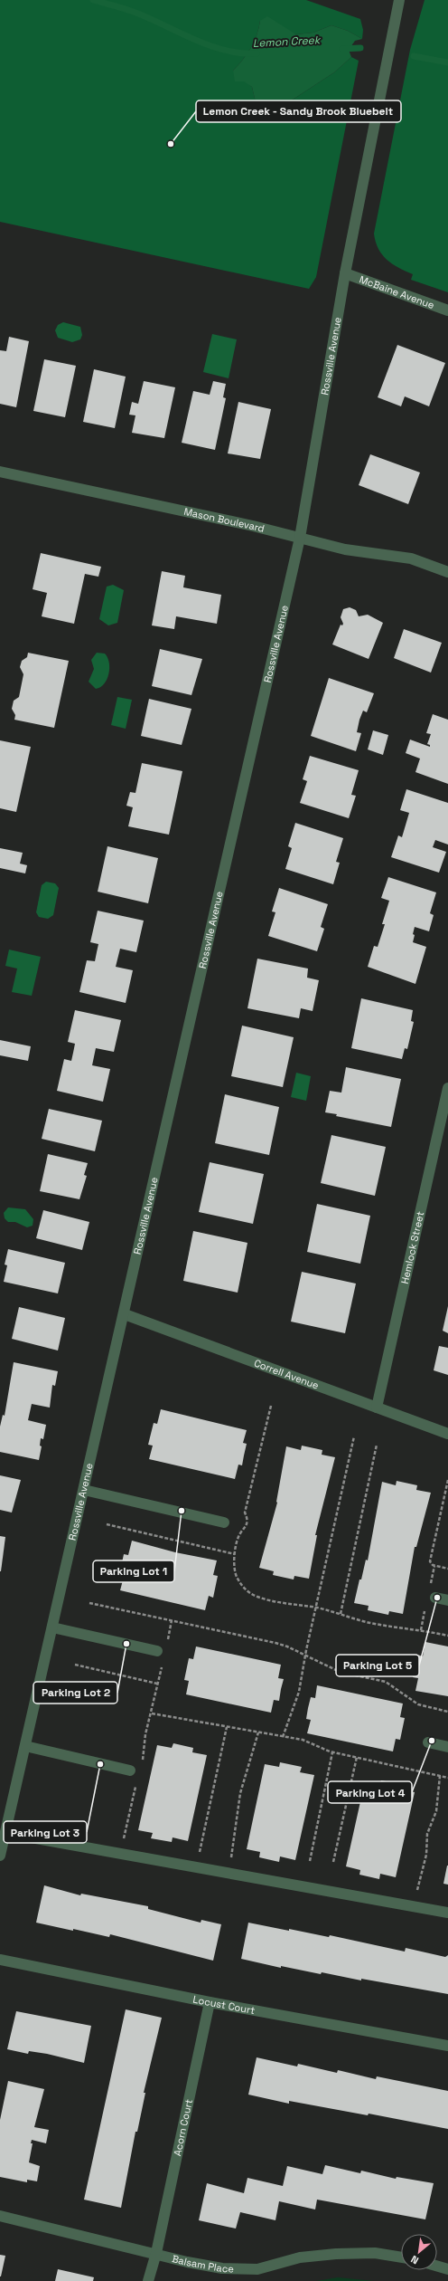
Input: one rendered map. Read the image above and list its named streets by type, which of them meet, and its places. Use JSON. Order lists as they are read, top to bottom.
{
  "streets": {
    "street": [
      "McBaine Avenue",
      "Rossville Avenue",
      "Mason Boulevard",
      "Hemlock Street",
      "Correll Avenue",
      "Locust Court",
      "Acorn Court",
      "Balsam Place"
    ]
  },
  "crossings": [
    ["McBaine Avenue", "Rossville Avenue"],
    ["Rossville Avenue", "Mason Boulevard"],
    ["Rossville Avenue", "Correll Avenue"],
    ["Hemlock Street", "Correll Avenue"],
    ["Locust Court", "Acorn Court"],
    ["Acorn Court", "Balsam Place"]
  ],
  "water": ["Lemon Creek"],
  "places": [
    "Lemon Creek - Sandy Brook Bluebelt",
    "Parking Lot 1",
    "Parking Lot 5",
    "Parking Lot 2",
    "Parking Lot 4",
    "Parking Lot 3"
  ],
  "north": "bottom left"
}
